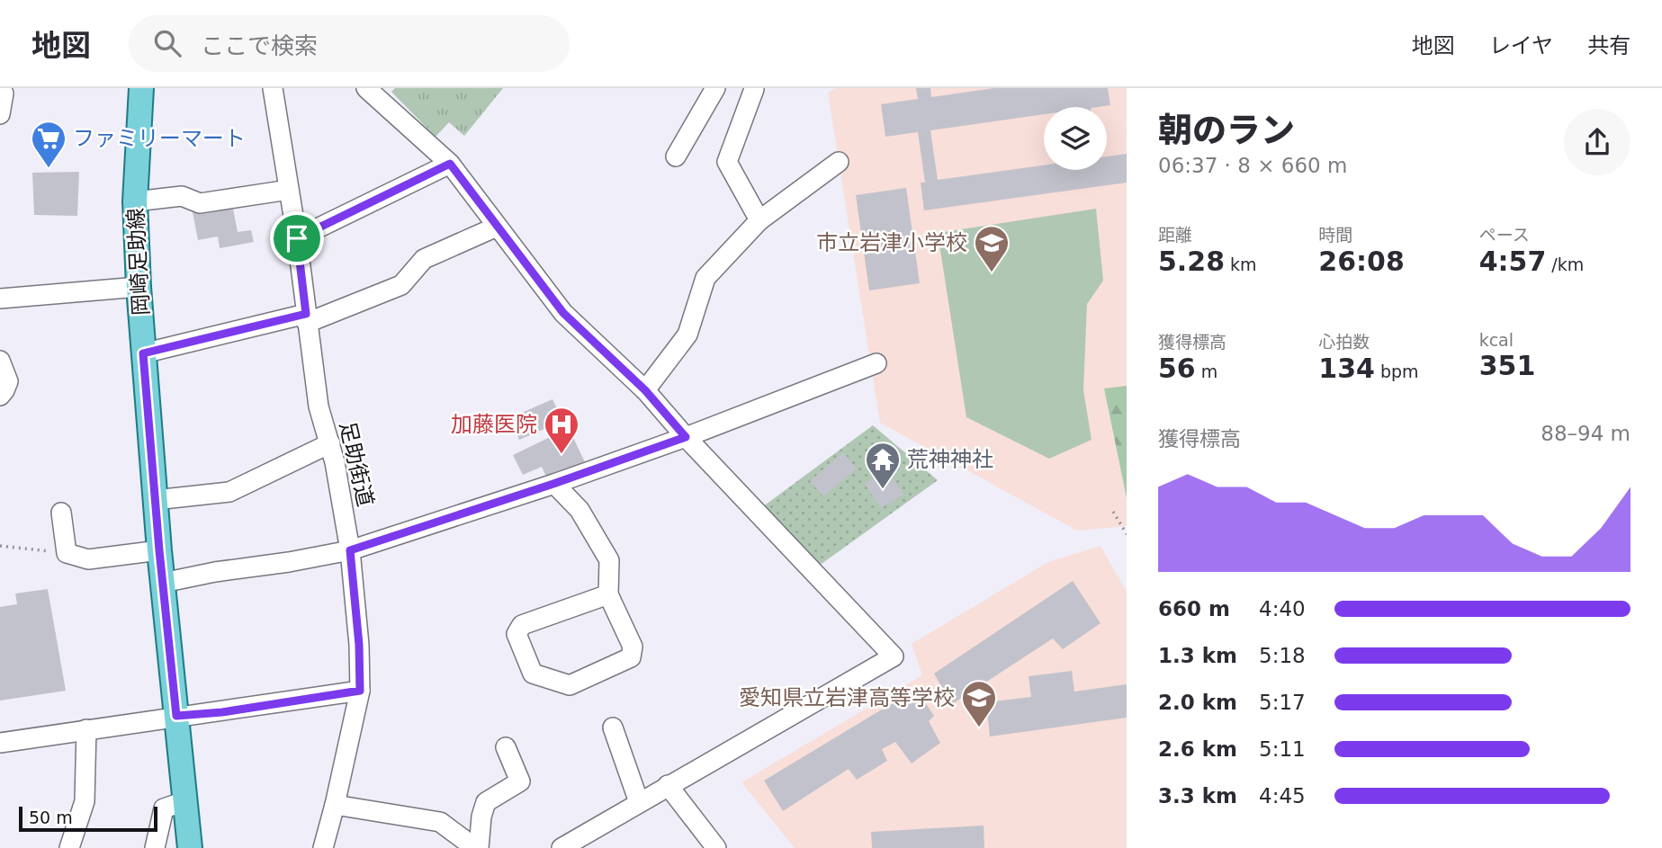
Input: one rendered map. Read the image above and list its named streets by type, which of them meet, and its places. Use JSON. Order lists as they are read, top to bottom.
{
  "streets": {
    "main road": ["岡崎足助線"],
    "street": ["足助街道"]
  },
  "places": {
    "supermarket": ["ファミリーマート"],
    "school or university": ["市立岩津小学校", "愛知県立岩津高等学校"],
    "hospital": ["加藤医院"],
    "temple": ["荒神神社"]
  },
  "scale_bar": "50 m",
  "page": {
    "header": "地図",
    "search": "ここで検索",
    "nav": ["地図", "レイヤ", "共有"],
    "heading": ["朝のラン", "06:37 · 8 × 660 m"],
    "stats": [
      ["距離", "5.28 km"],
      ["時間", "26:08"],
      ["ペース", "4:57 /km"],
      ["獲得標高", "56 m"],
      ["心拍数", "134 bpm"],
      ["kcal", "351"]
    ],
    "chart": ["獲得標高", "88–94 m"],
    "list": [
      {
        "name": "660 m",
        "note": "4:40"
      },
      {
        "name": "1.3 km",
        "note": "5:18"
      },
      {
        "name": "2.0 km",
        "note": "5:17"
      },
      {
        "name": "2.6 km",
        "note": "5:11"
      },
      {
        "name": "3.3 km",
        "note": "4:45"
      }
    ],
    "scale": "50 m"
  }
}
